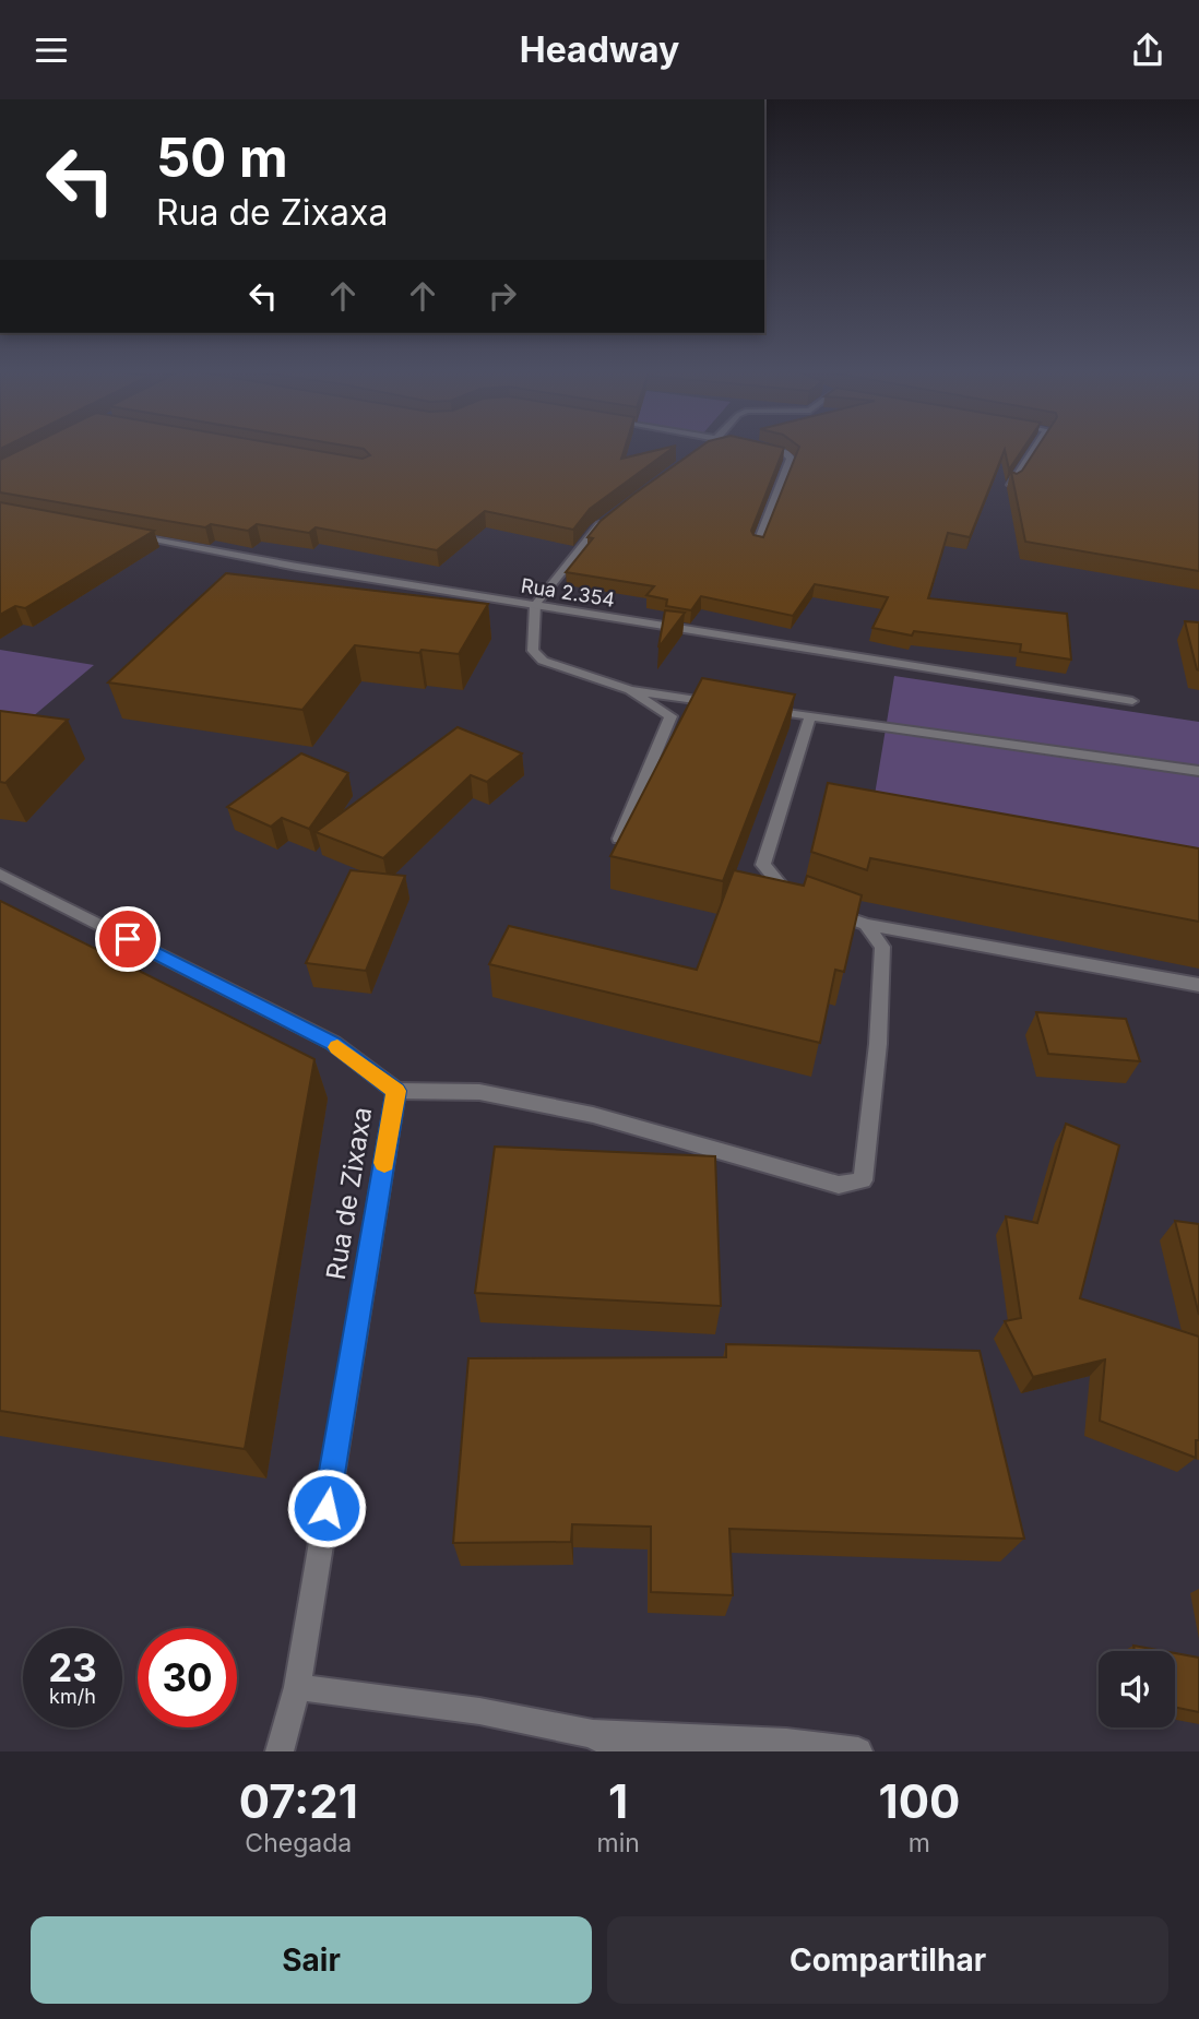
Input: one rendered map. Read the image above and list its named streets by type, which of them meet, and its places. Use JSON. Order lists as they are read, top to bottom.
{
  "streets": {
    "street": ["Rua 2.354", "Rua de Zixaxa"]
  },
  "page": {
    "header": "Headway",
    "turn": ["50 m", "Rua de Zixaxa"],
    "speed": "23 km/h",
    "limit": "30",
    "eta": [
      "07:21",
      "Chegada",
      "1",
      "min",
      "100",
      "m"
    ],
    "buttons": ["Sair", "Compartilhar"]
  }
}
